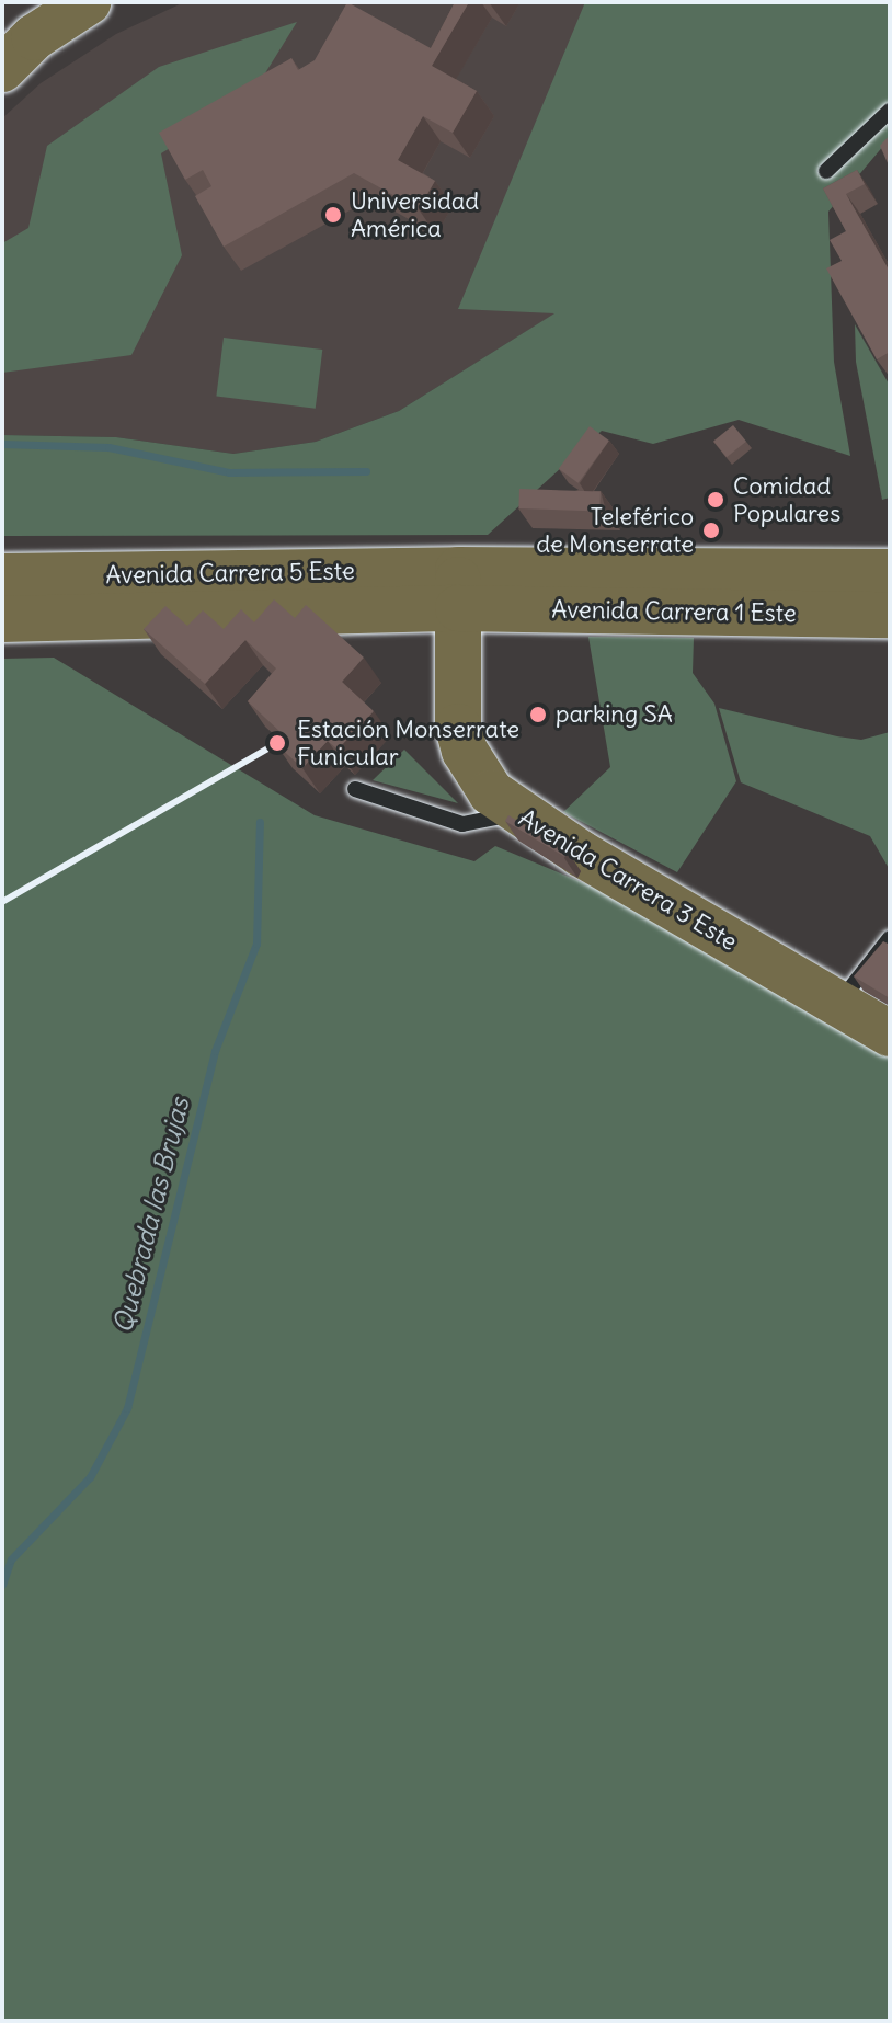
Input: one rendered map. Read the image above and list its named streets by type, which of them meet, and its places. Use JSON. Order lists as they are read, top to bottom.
{
  "streets": {
    "main road": ["Avenida Carrera 5 Este", "Avenida Carrera 1 Este", "Avenida Carrera 3 Este"]
  },
  "crossings": [
    ["Avenida Carrera 5 Este", "Avenida Carrera 1 Este"],
    ["Avenida Carrera 5 Este", "Avenida Carrera 3 Este"],
    ["Avenida Carrera 1 Este", "Avenida Carrera 3 Este"]
  ],
  "water": ["Quebrada las Brujas"],
  "places": [
    "Universidad América",
    "Comidad Populares",
    "Teleférico de Monserrate",
    "parking SA",
    "Estación Monserrate Funicular"
  ]
}
